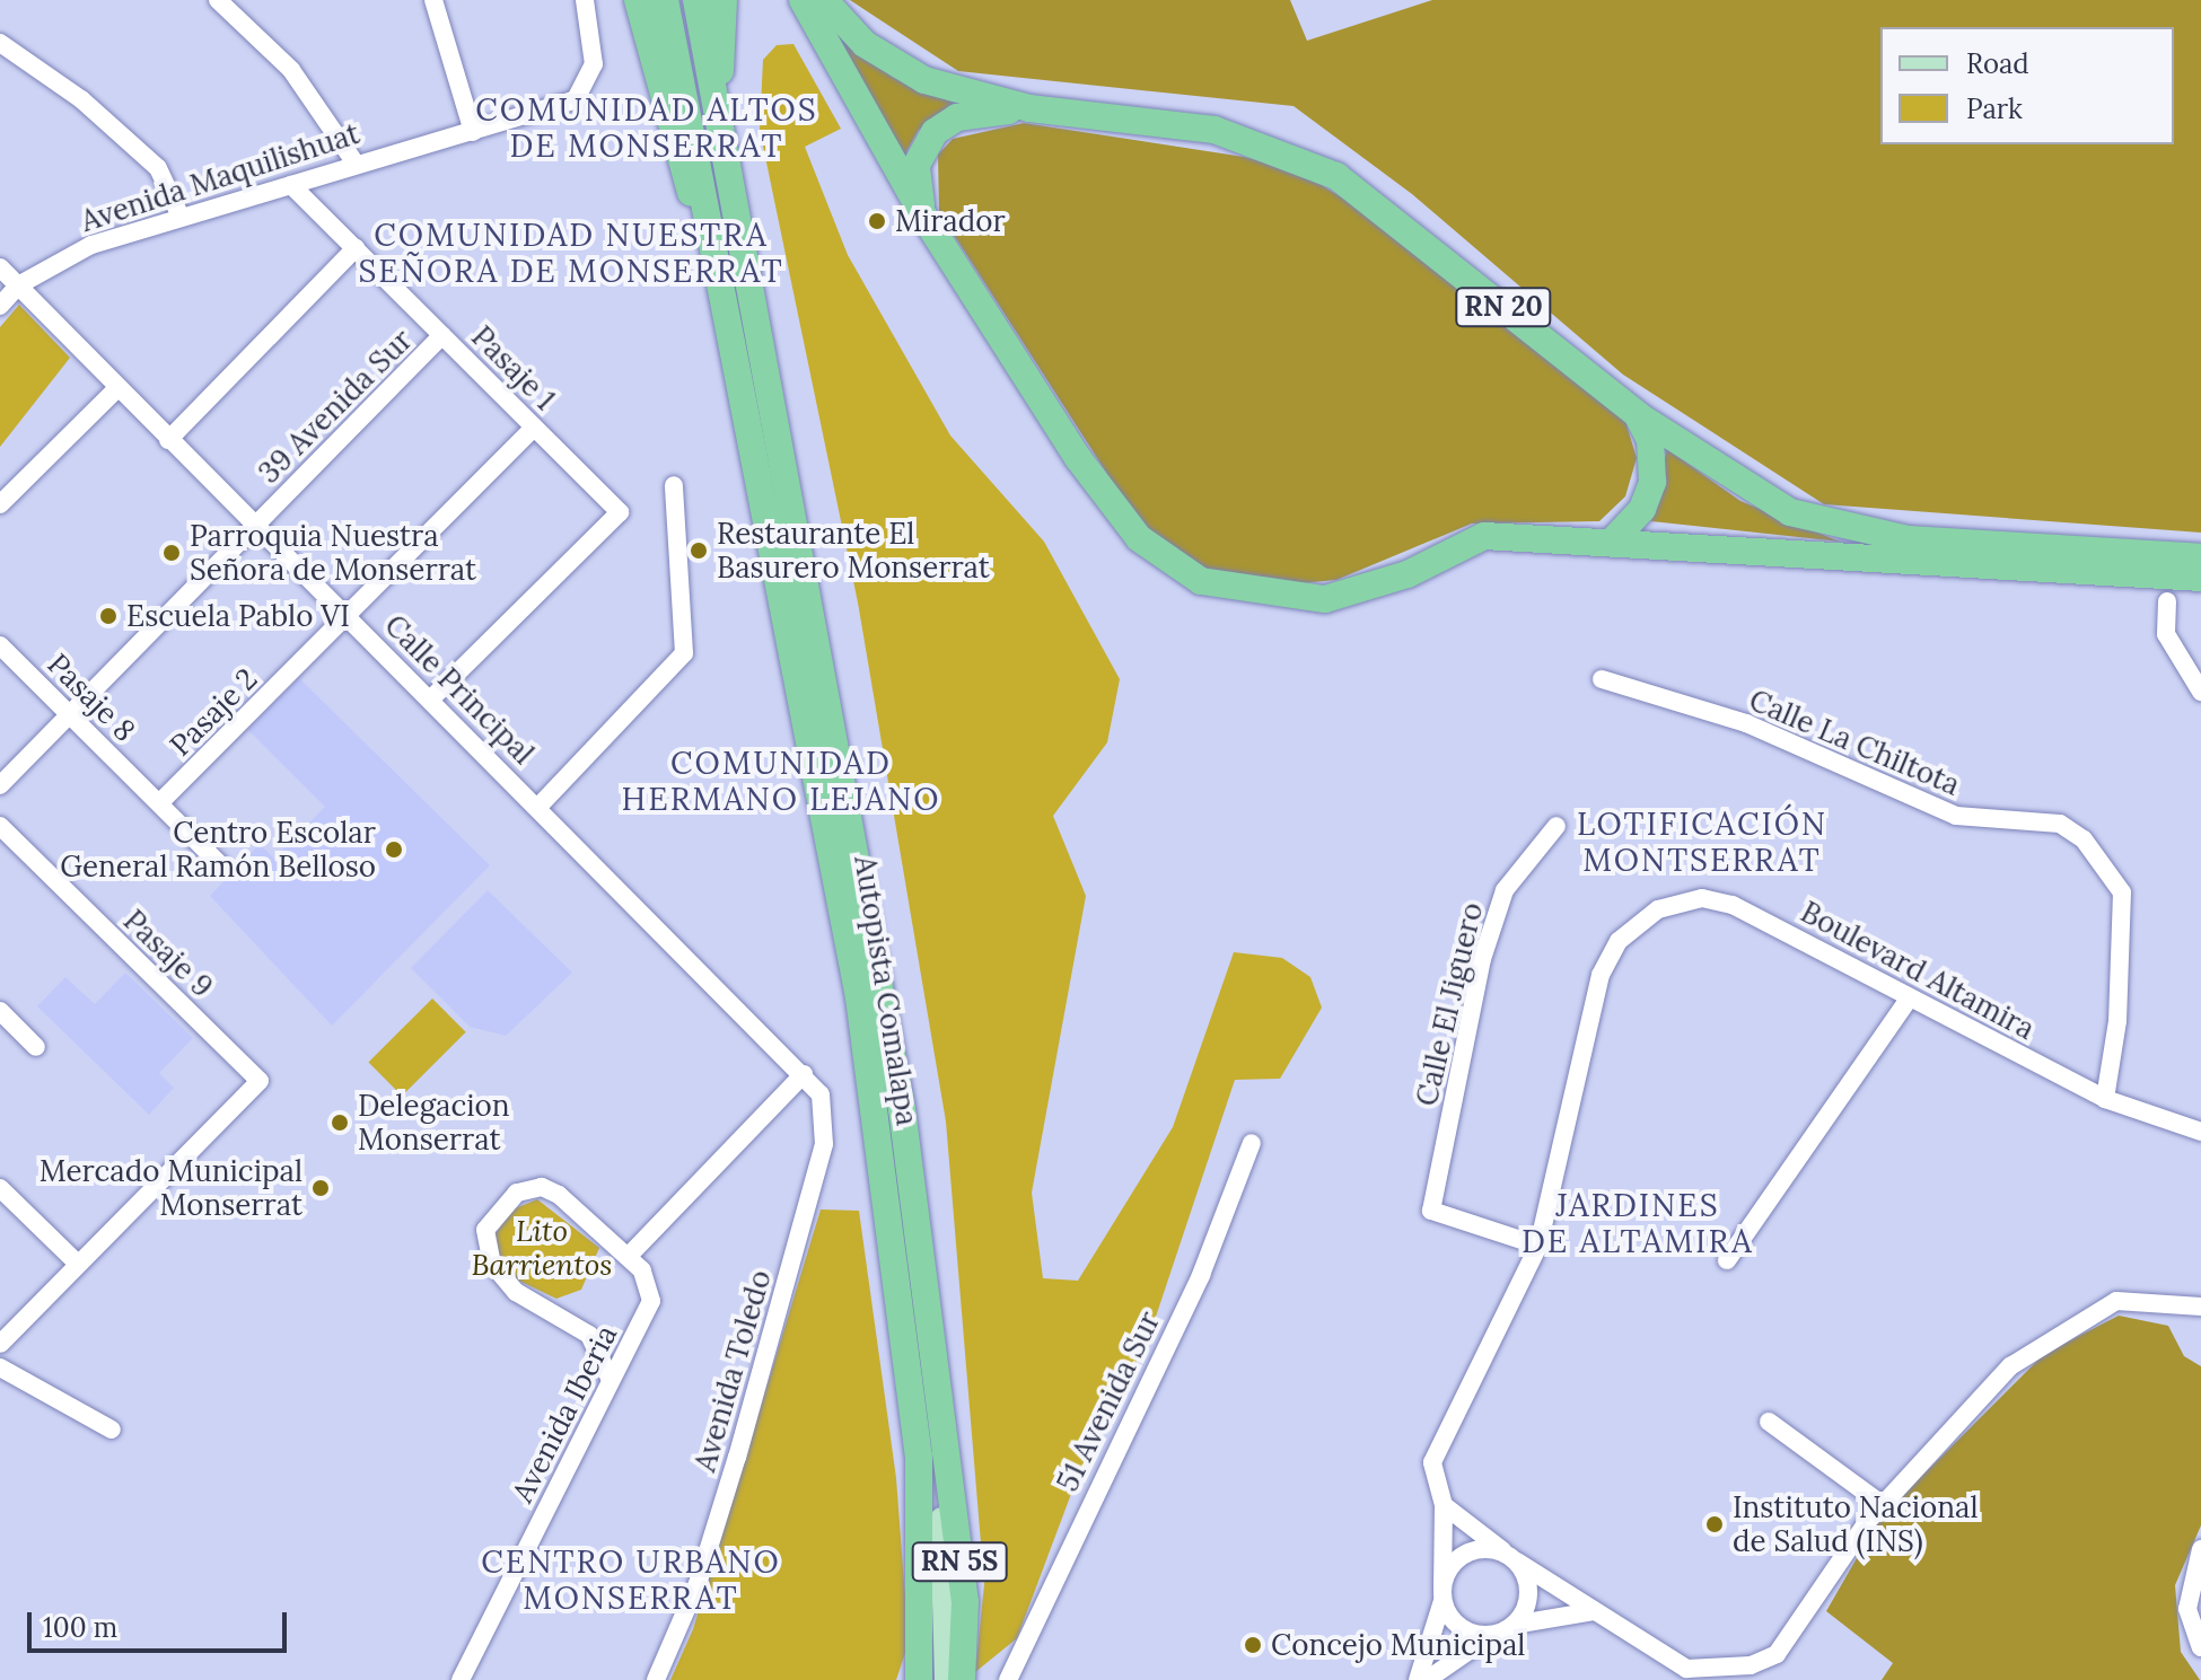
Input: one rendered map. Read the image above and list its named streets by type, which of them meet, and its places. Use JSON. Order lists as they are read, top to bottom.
{
  "streets": {
    "highway": ["RN 20", "Autopista Comalapa", "RN 5S"],
    "street": [
      "Avenida Maquilishuat",
      "Pasaje 1",
      "39 Avenida Sur",
      "Calle Principal",
      "Pasaje 8",
      "Pasaje 2",
      "Calle La Chiltota",
      "Pasaje 9",
      "Boulevard Altamira",
      "Calle El Jiguero",
      "Avenida Toledo",
      "51 Avenida Sur",
      "Avenida Iberia"
    ]
  },
  "crossings": [
    ["Avenida Maquilishuat", "Pasaje 1"],
    ["Avenida Maquilishuat", "Calle Principal"],
    ["Pasaje 1", "39 Avenida Sur"],
    ["Pasaje 1", "Calle Principal"],
    ["Pasaje 1", "Pasaje 2"],
    ["39 Avenida Sur", "Calle Principal"],
    ["39 Avenida Sur", "Pasaje 8"],
    ["Calle Principal", "Pasaje 2"],
    ["Calle Principal", "Avenida Toledo"],
    ["Pasaje 8", "Pasaje 2"],
    ["Calle La Chiltota", "Boulevard Altamira"],
    ["Boulevard Altamira", "Calle El Jiguero"],
    ["Autopista Comalapa", "RN 5S"]
  ],
  "districts": [
    "COMUNIDAD ALTOS DE MONSERRAT",
    "COMUNIDAD NUESTRA SEÑORA DE MONSERRAT",
    "COMUNIDAD HERMANO LEJANO",
    "LOTIFICACIÓN MONTSERRAT",
    "JARDINES DE ALTAMIRA",
    "CENTRO URBANO MONSERRAT"
  ],
  "parks": ["Lito Barrientos"],
  "places": [
    "Mirador",
    "Restaurante El Basurero Monserrat",
    "Parroquia Nuestra Señora de Monserrat",
    "Escuela Pablo VI",
    "Centro Escolar General Ramón Belloso",
    "Delegacion Monserrat",
    "Mercado Municipal Monserrat",
    "Instituto Nacional de Salud (INS)",
    "Concejo Municipal"
  ],
  "legend": ["Road", "Park"],
  "scale_bar": "100 m"
}
